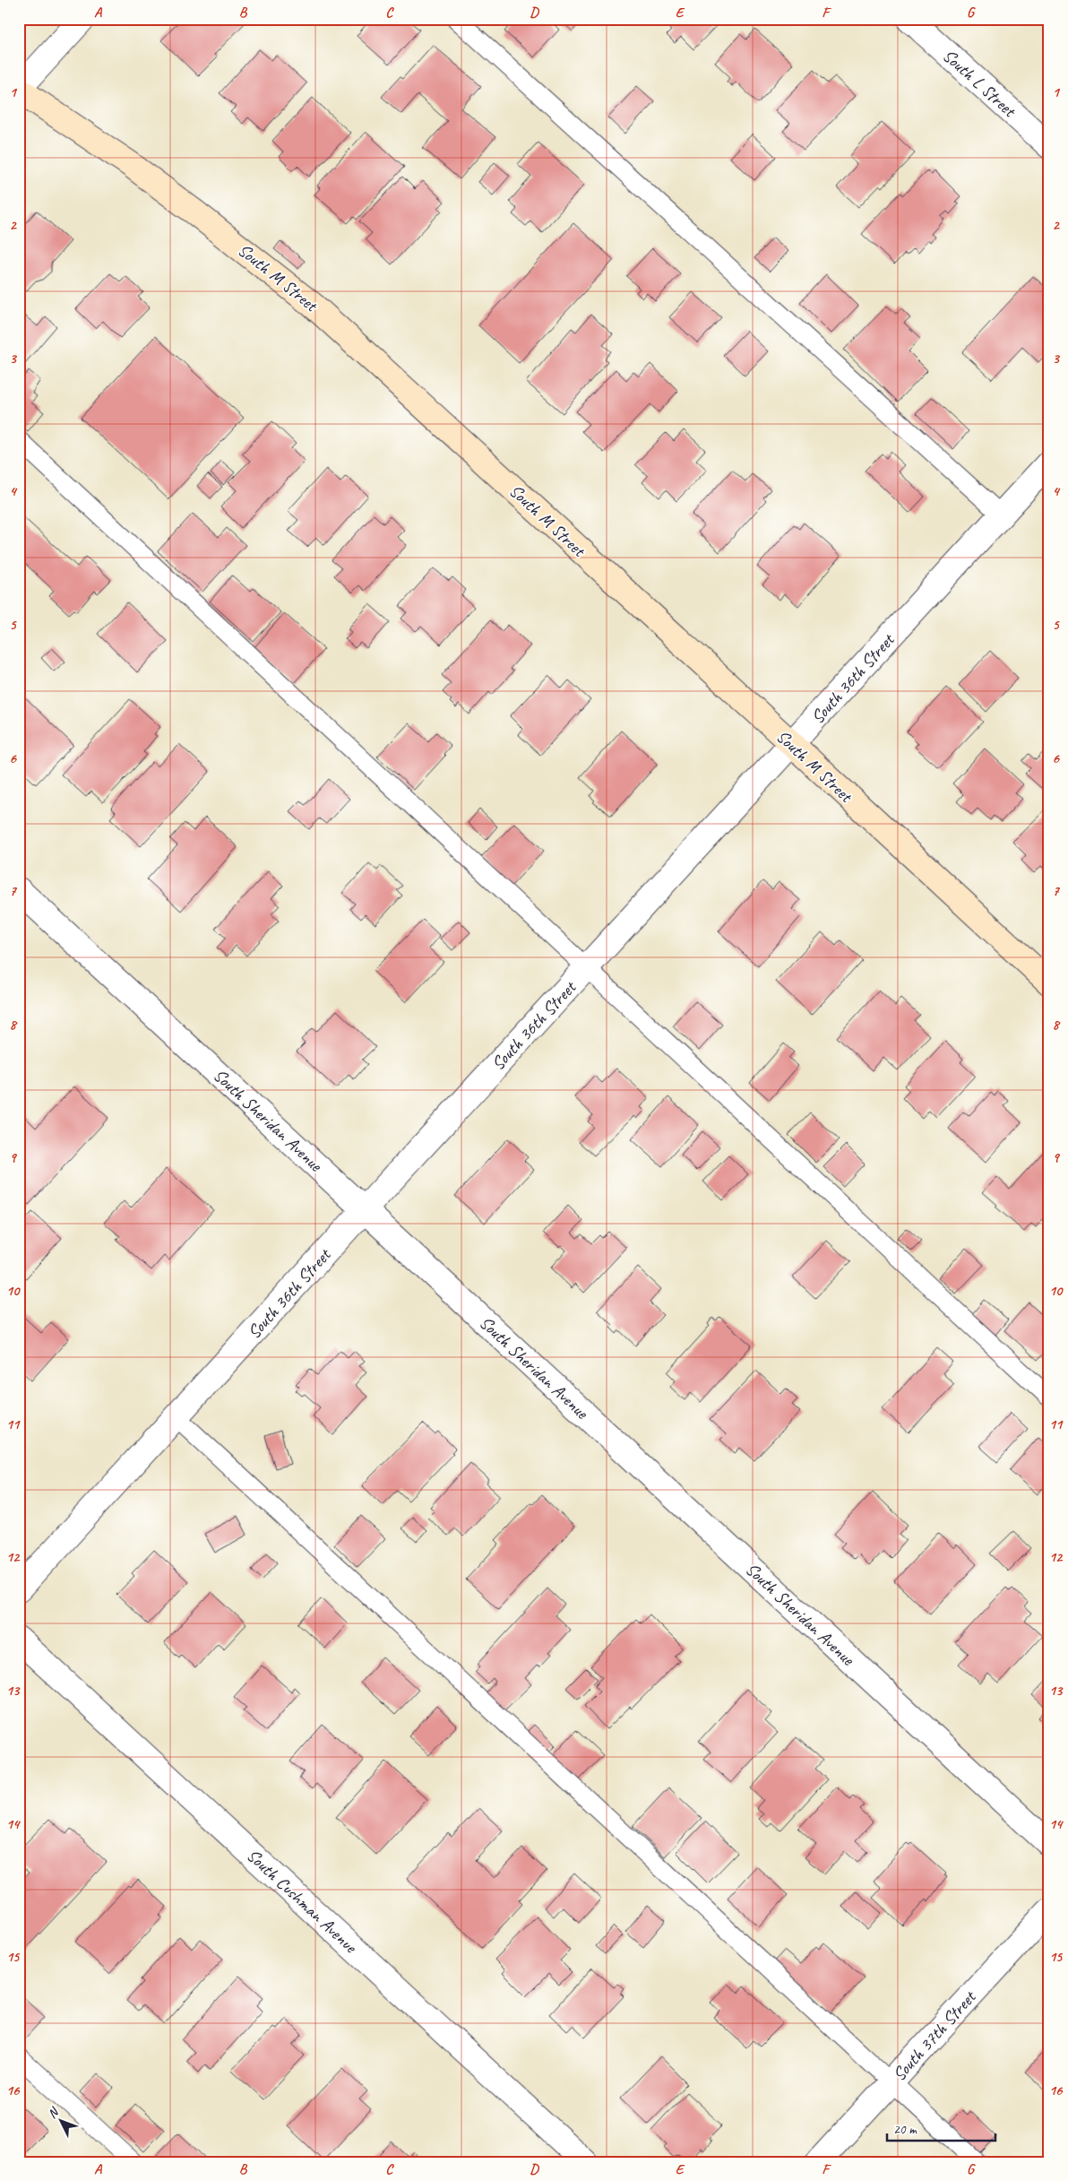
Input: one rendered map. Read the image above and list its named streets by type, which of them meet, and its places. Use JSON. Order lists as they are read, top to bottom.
{
  "streets": {
    "street": [
      "South L Street",
      "South M Street",
      "South 36th Street",
      "South Sheridan Avenue",
      "South Cushman Avenue",
      "South 37th Street"
    ]
  },
  "crossings": [
    ["South M Street", "South 36th Street"],
    ["South 36th Street", "South Sheridan Avenue"]
  ],
  "scale_bar": "20 m",
  "north": "top left",
  "grid": {
    "columns": [
      "A",
      "B",
      "C",
      "D",
      "E",
      "F",
      "G"
    ],
    "rows": [
      "1",
      "2",
      "3",
      "4",
      "5",
      "6",
      "7",
      "8",
      "9",
      "10",
      "11",
      "12",
      "13",
      "14",
      "15",
      "16"
    ]
  }
}
